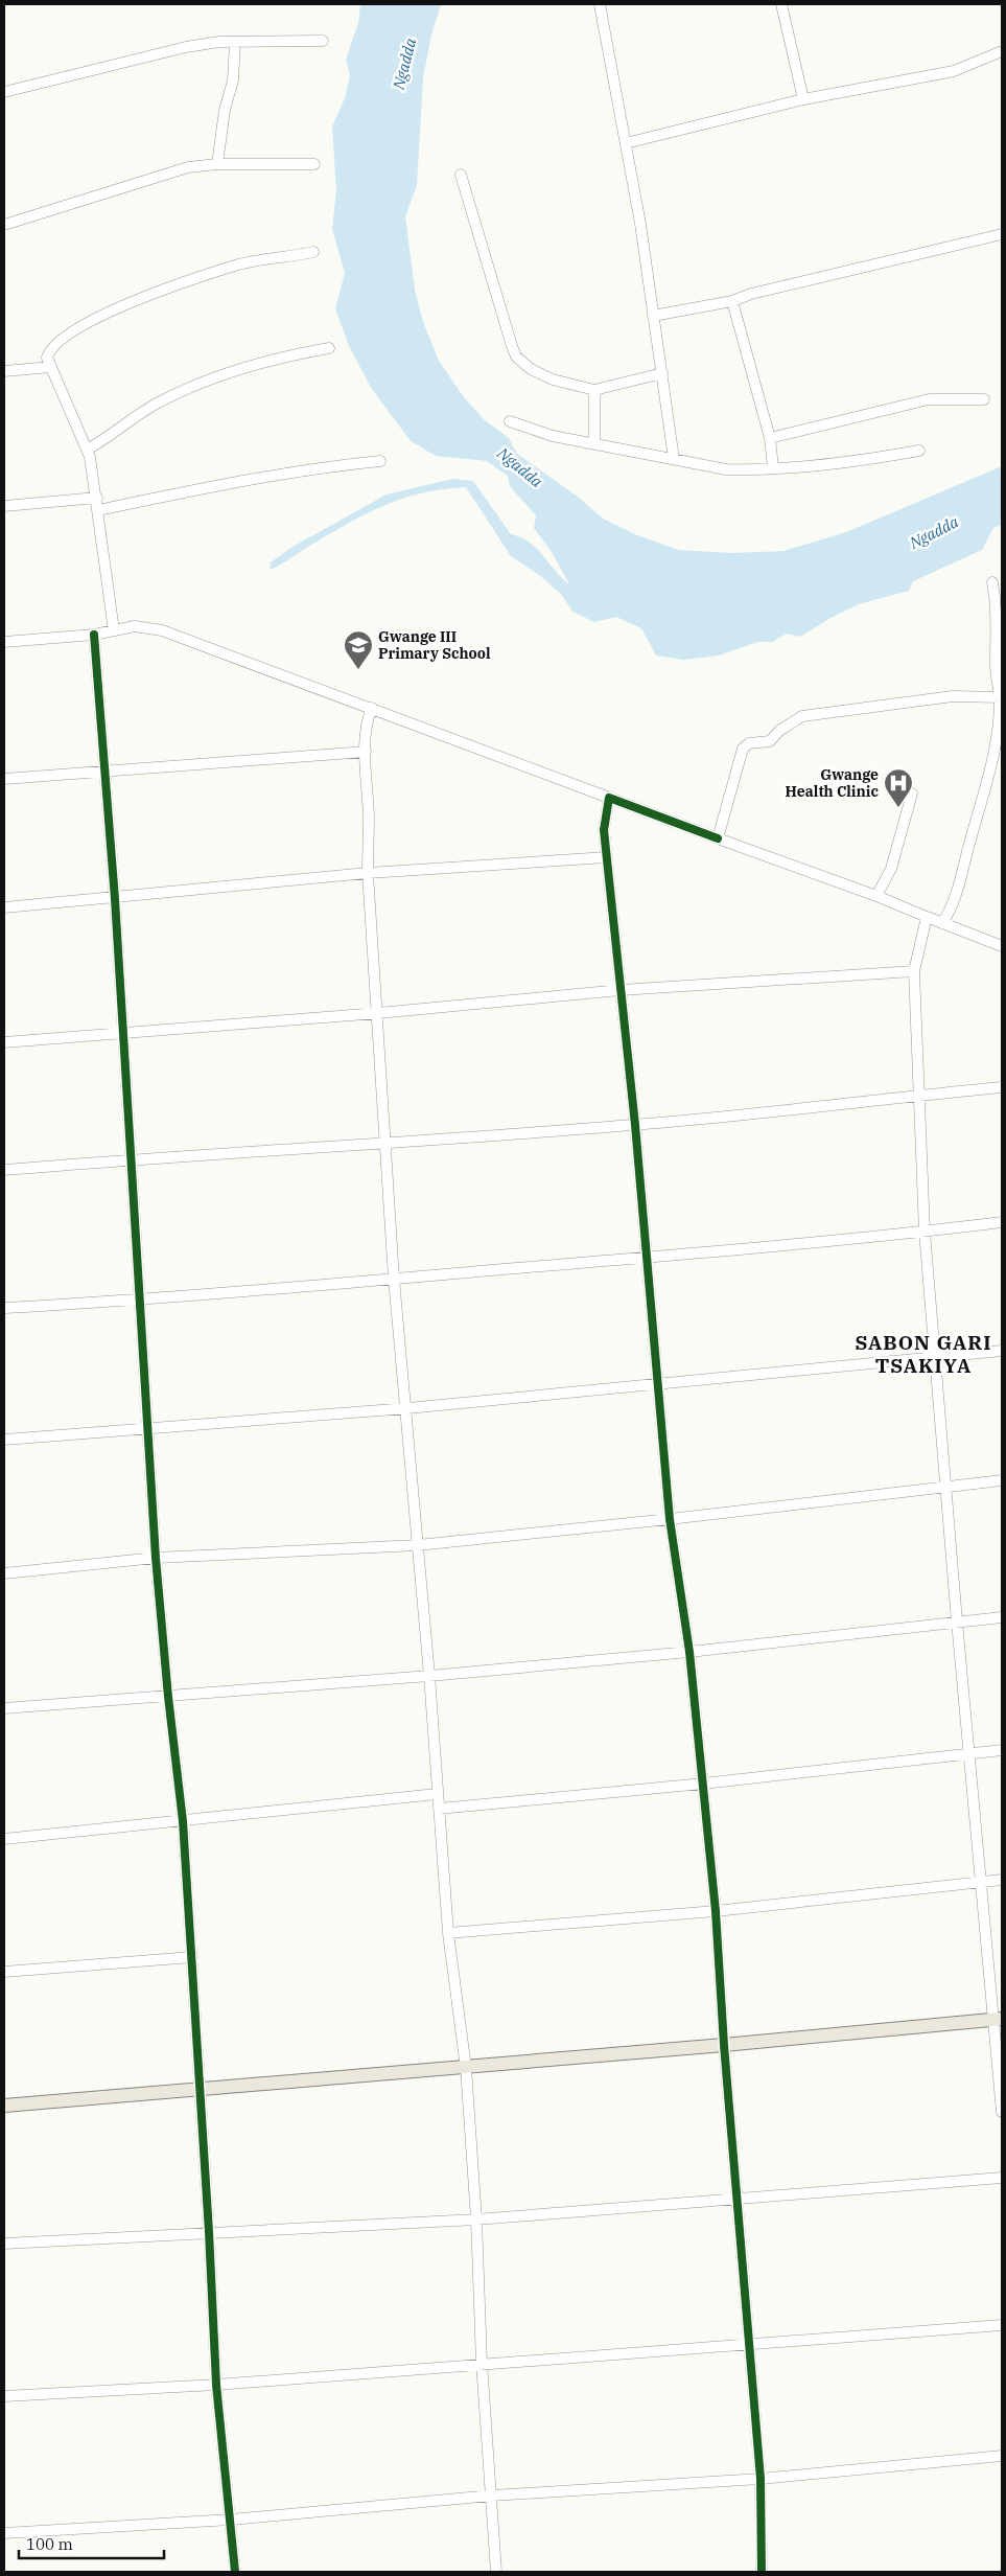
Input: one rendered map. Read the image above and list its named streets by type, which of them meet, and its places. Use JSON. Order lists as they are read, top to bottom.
{
  "districts": ["SABON GARI TSAKIYA"],
  "water": ["Ngadda"],
  "places": {
    "school or university": ["Gwange III Primary School"],
    "hospital": ["Gwange Health Clinic"]
  },
  "scale_bar": "100 m"
}
